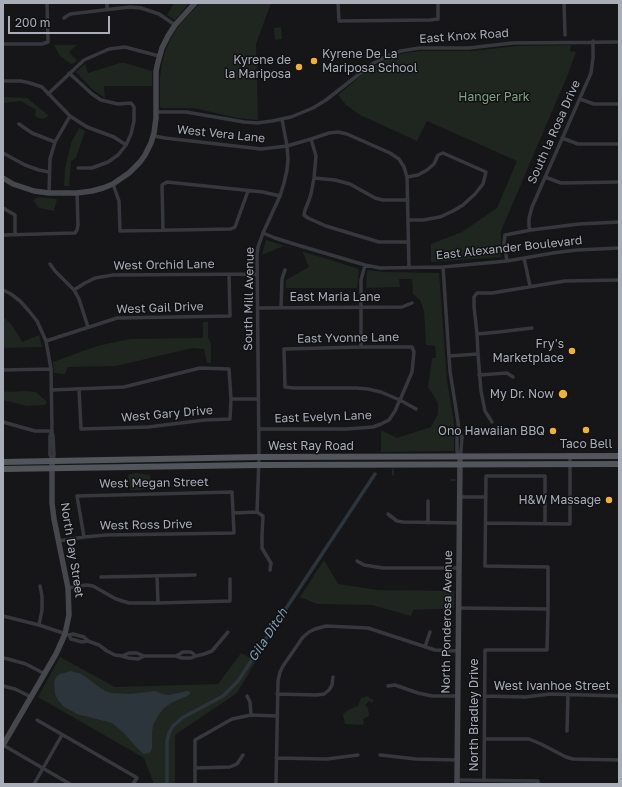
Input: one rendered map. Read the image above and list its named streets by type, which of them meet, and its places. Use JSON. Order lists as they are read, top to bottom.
{
  "streets": {
    "main road": ["West Ray Road"],
    "street": [
      "East Knox Road",
      "South la Rosa Drive",
      "West Vera Lane",
      "East Alexander Boulevard",
      "West Orchid Lane",
      "East Maria Lane",
      "South Mill Avenue",
      "West Gail Drive",
      "East Yvonne Lane",
      "West Gary Drive",
      "East Evelyn Lane",
      "West Megan Street",
      "West Ross Drive",
      "North Day Street",
      "North Ponderosa Avenue",
      "West Ivanhoe Street",
      "North Bradley Drive"
    ]
  },
  "crossings": [
    ["East Knox Road", "South la Rosa Drive"],
    ["East Knox Road", "South Mill Avenue"],
    ["West Vera Lane", "South Mill Avenue"],
    ["East Alexander Boulevard", "South Mill Avenue"],
    ["West Orchid Lane", "South Mill Avenue"],
    ["West Orchid Lane", "West Gail Drive"],
    ["East Maria Lane", "South Mill Avenue"],
    ["South Mill Avenue", "East Evelyn Lane"],
    ["South Mill Avenue", "West Ray Road"],
    ["West Gail Drive", "North Day Street"],
    ["East Yvonne Lane", "East Evelyn Lane"],
    ["West Ray Road", "North Day Street"],
    ["West Ray Road", "North Ponderosa Avenue"],
    ["West Megan Street", "West Ross Drive"],
    ["West Ross Drive", "North Day Street"],
    ["West Ivanhoe Street", "North Bradley Drive"]
  ],
  "water": ["Gila Ditch"],
  "parks": ["Hanger Park"],
  "places": [
    "Kyrene De La Mariposa School",
    "Kyrene de la Mariposa",
    "Fry's Marketplace",
    "My Dr. Now",
    "Taco Bell",
    "Ono Hawaiian BBQ",
    "H&W Massage"
  ],
  "scale_bar": "200 m"
}
